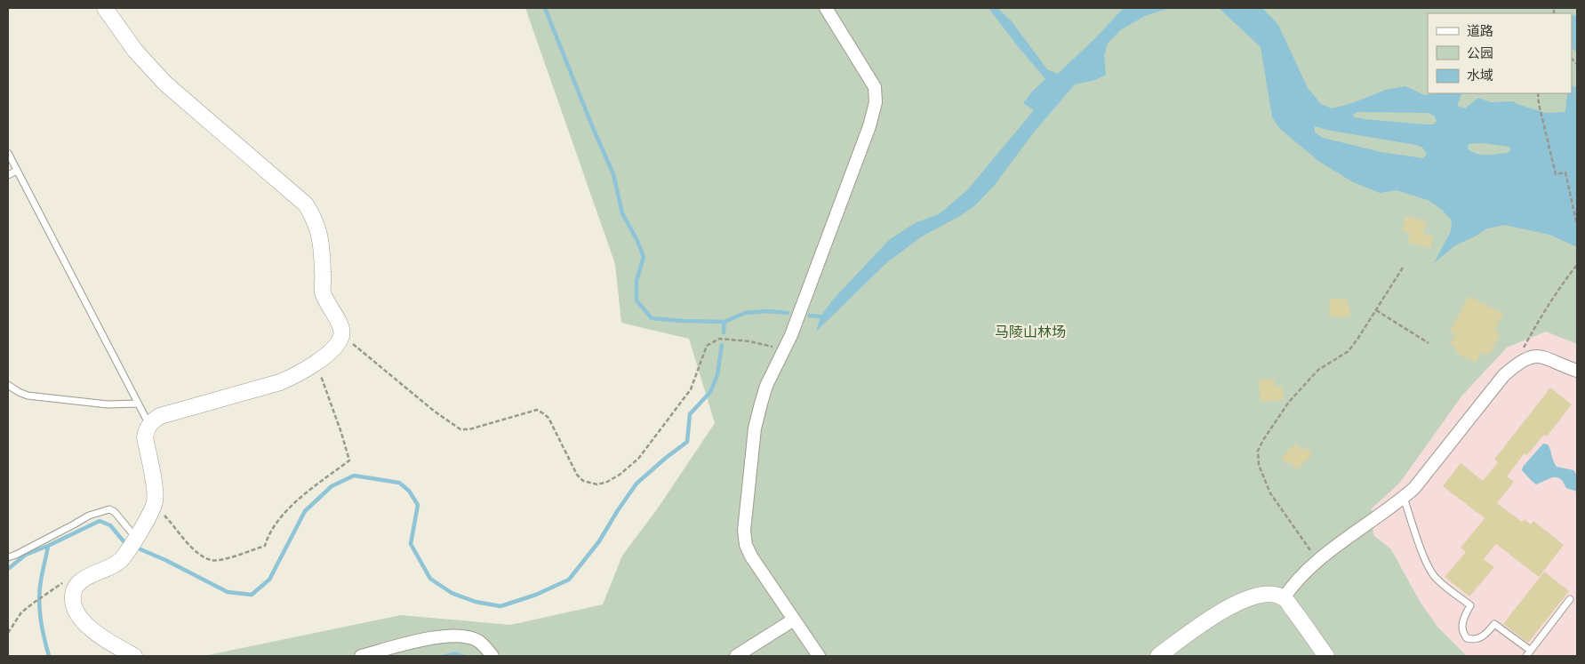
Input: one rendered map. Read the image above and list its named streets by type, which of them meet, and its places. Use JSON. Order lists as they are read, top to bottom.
{
  "parks": ["马陵山林场"],
  "legend": ["道路", "公园", "水域"]
}
